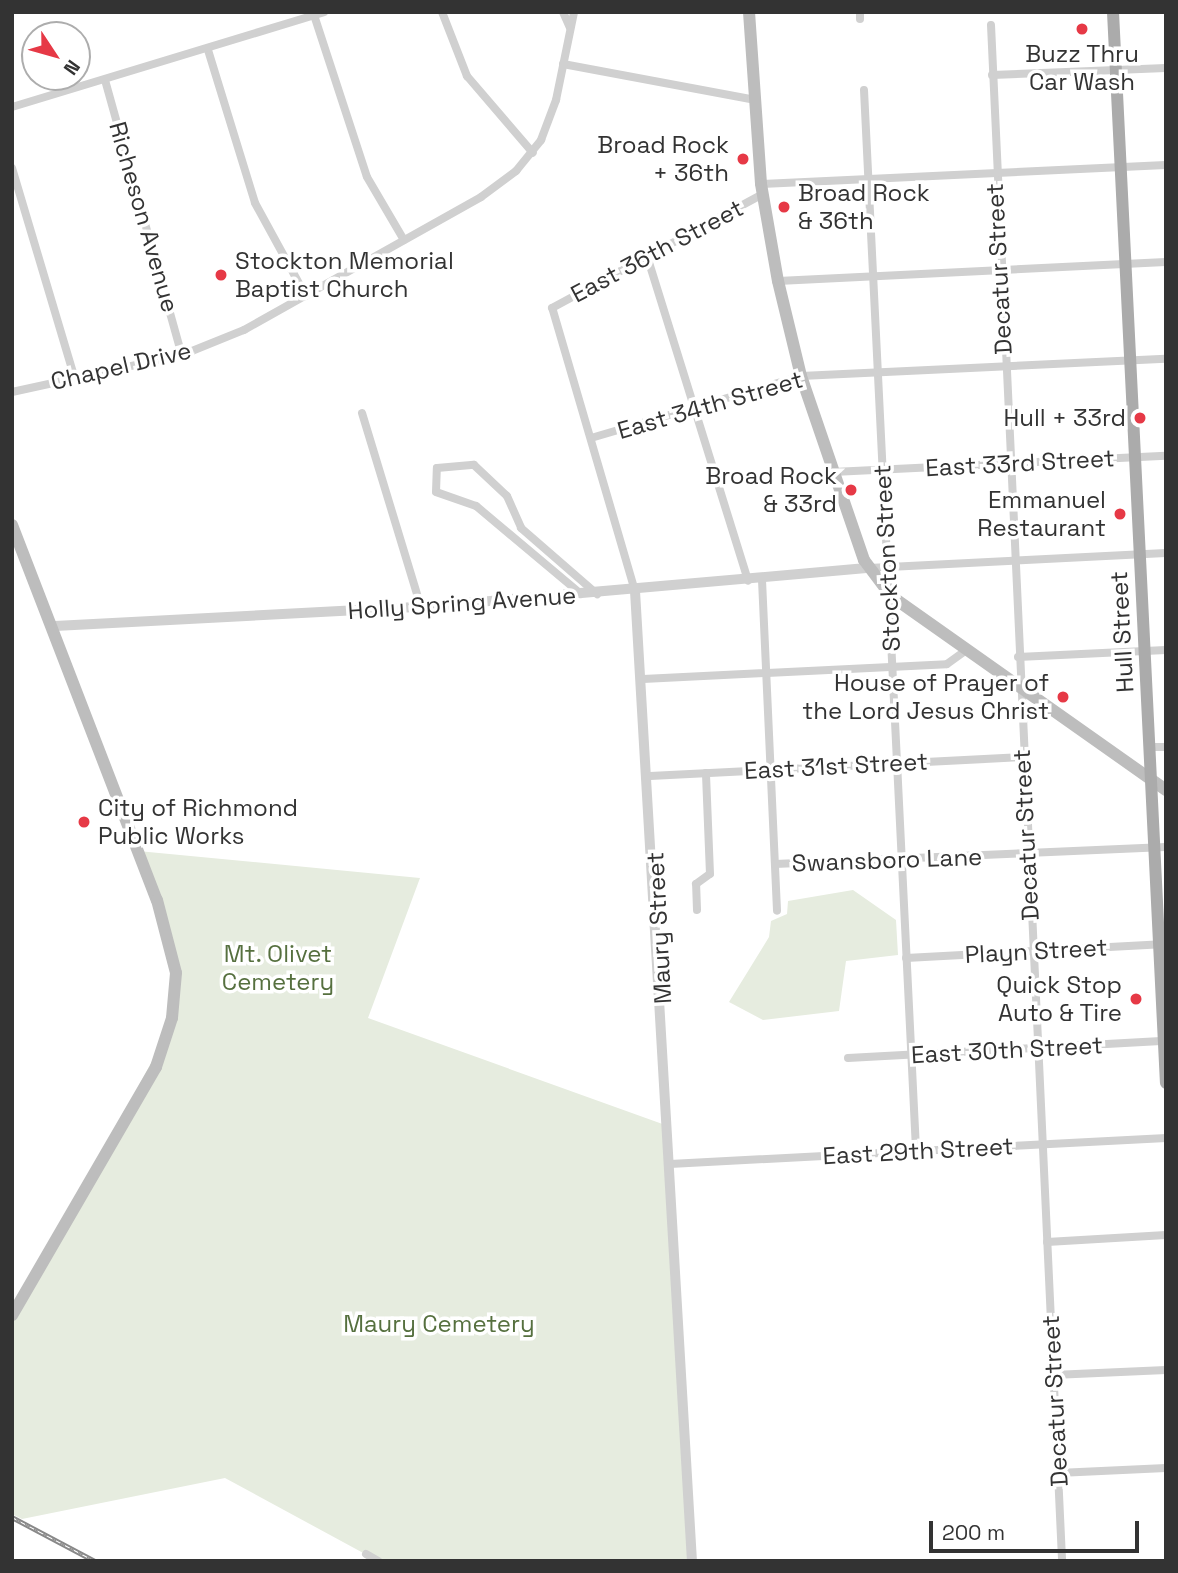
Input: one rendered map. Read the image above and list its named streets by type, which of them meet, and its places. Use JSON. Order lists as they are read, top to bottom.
{
  "streets": {
    "main road": ["Hull Street"],
    "street": [
      "Richeson Avenue",
      "East 36th Street",
      "Decatur Street",
      "Chapel Drive",
      "East 34th Street",
      "East 33rd Street",
      "Stockton Street",
      "Holly Spring Avenue",
      "East 31st Street",
      "Swansboro Lane",
      "Maury Street",
      "Playn Street",
      "East 30th Street",
      "East 29th Street"
    ]
  },
  "crossings": [
    ["Richeson Avenue", "Chapel Drive"],
    ["East 36th Street", "Decatur Street"],
    ["East 36th Street", "Stockton Street"],
    ["East 36th Street", "Hull Street"],
    ["East 36th Street", "Maury Street"],
    ["Decatur Street", "East 34th Street"],
    ["Decatur Street", "East 33rd Street"],
    ["Decatur Street", "East 31st Street"],
    ["Decatur Street", "Swansboro Lane"],
    ["Decatur Street", "Playn Street"],
    ["Decatur Street", "East 30th Street"],
    ["Decatur Street", "East 29th Street"],
    ["East 34th Street", "Stockton Street"],
    ["East 34th Street", "Hull Street"],
    ["East 34th Street", "Maury Street"],
    ["East 33rd Street", "Stockton Street"],
    ["East 33rd Street", "Hull Street"],
    ["Stockton Street", "East 31st Street"],
    ["Stockton Street", "Swansboro Lane"],
    ["Stockton Street", "Playn Street"],
    ["Stockton Street", "East 30th Street"],
    ["Stockton Street", "East 29th Street"],
    ["Holly Spring Avenue", "Maury Street"],
    ["Hull Street", "Swansboro Lane"],
    ["Hull Street", "Playn Street"],
    ["Hull Street", "East 30th Street"],
    ["East 31st Street", "Maury Street"],
    ["Maury Street", "East 29th Street"]
  ],
  "parks": ["Mt. Olivet Cemetery", "Maury Cemetery"],
  "places": [
    "Buzz Thru Car Wash",
    "Broad Rock + 36th",
    "Broad Rock & 36th",
    "Stockton Memorial Baptist Church",
    "Hull + 33rd",
    "Broad Rock & 33rd",
    "Emmanuel Restaurant",
    "House of Prayer of the Lord Jesus Christ",
    "City of Richmond Public Works",
    "Quick Stop Auto & Tire"
  ],
  "scale_bar": "200 m",
  "north": "bottom right"
}
